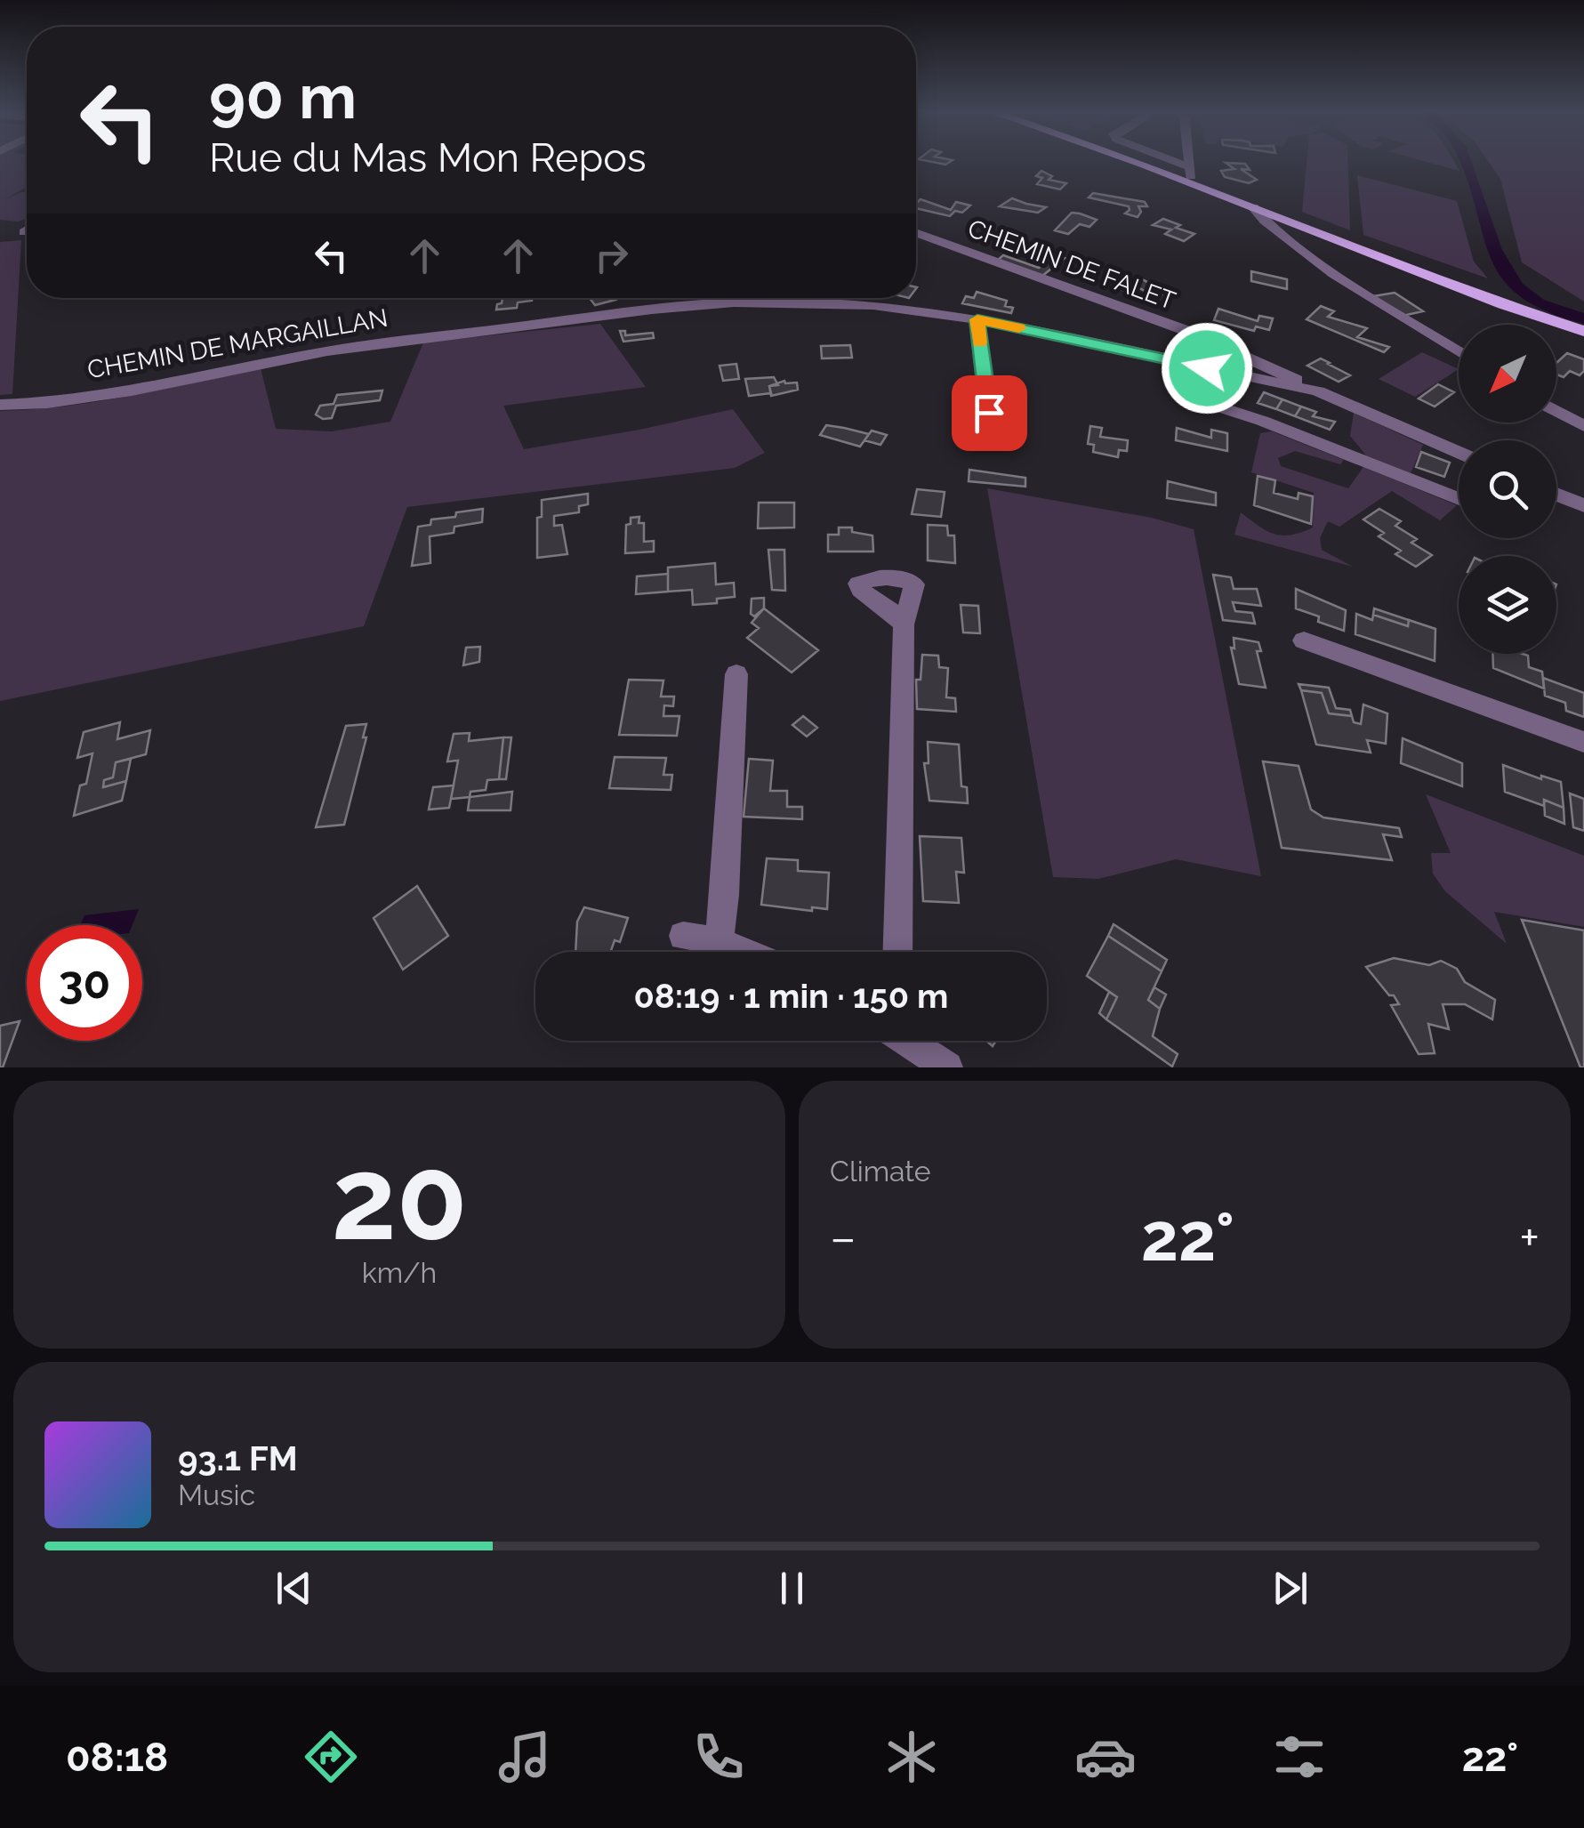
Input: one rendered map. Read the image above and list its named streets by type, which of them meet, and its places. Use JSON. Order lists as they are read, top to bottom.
{
  "streets": {
    "street": ["CHEMIN DE FALET", "CHEMIN DE MARGAILLAN"]
  },
  "crossings": [
    ["CHEMIN DE FALET", "CHEMIN DE MARGAILLAN"]
  ],
  "north": "bottom left",
  "page": {
    "turn": ["90 m", "Rue du Mas Mon Repos"],
    "limit": "30",
    "trip": "08:19 · 1 min · 150 m",
    "tile": [
      ["20", "km/h"],
      "Climate"
    ],
    "heat": ["−", "22°", "+"],
    "song": ["93.1 FM", "Music"],
    "tabs": ["08:18", "22°"]
  }
}
